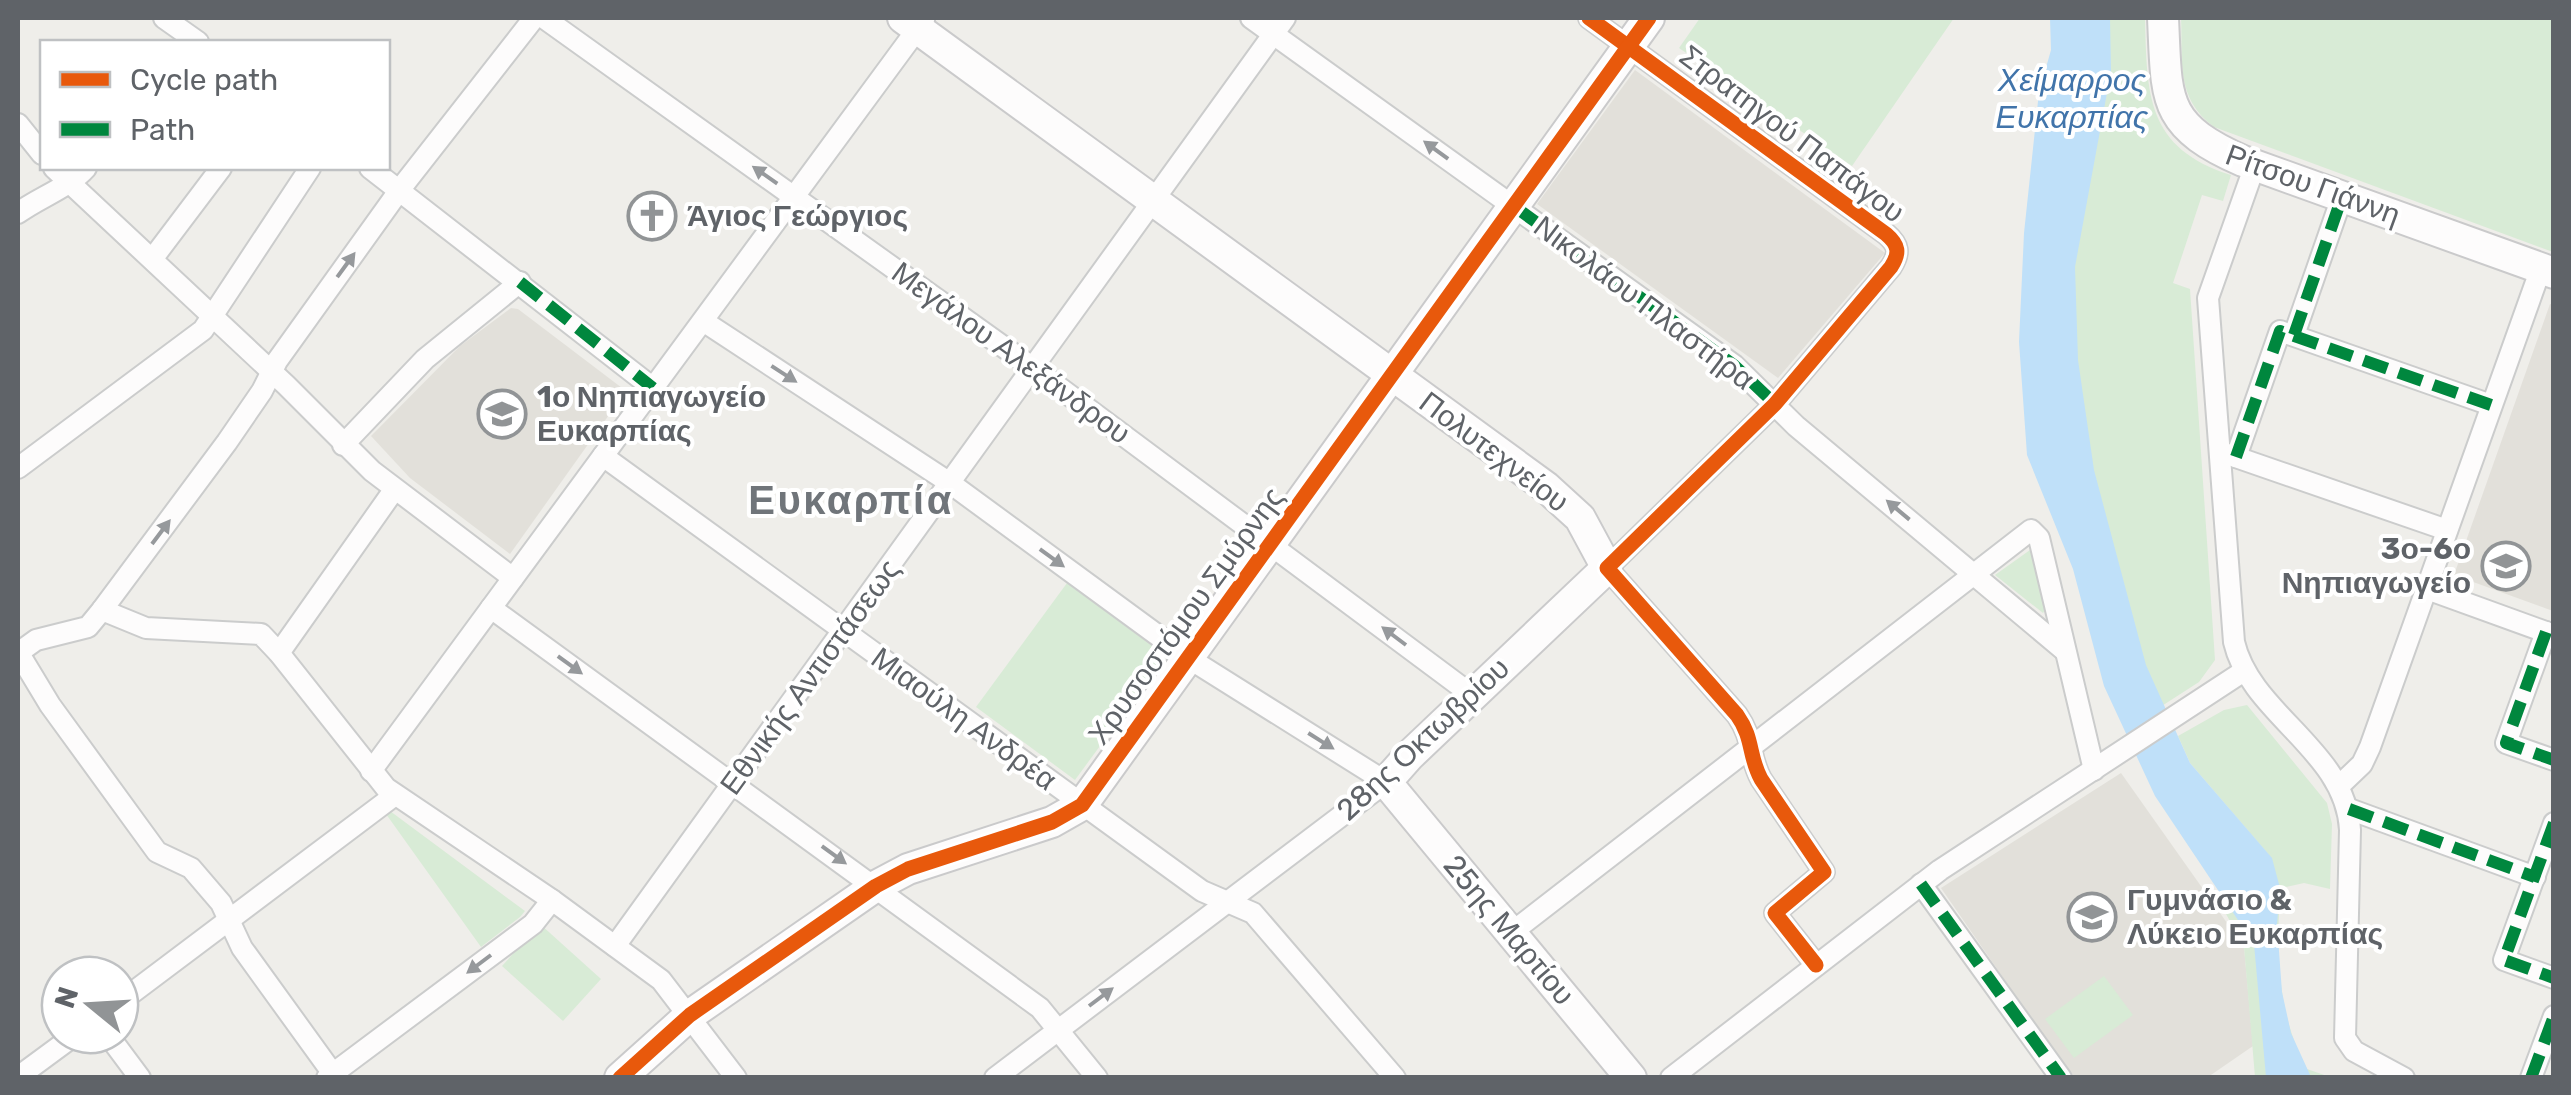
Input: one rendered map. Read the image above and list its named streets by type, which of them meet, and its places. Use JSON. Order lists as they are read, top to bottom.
{
  "streets": {
    "street": [
      "Στρατηγού Παπάγου",
      "Ρίτσου Γιάννη",
      "Νικολάου Πλαστήρα",
      "Μεγάλου Αλεξάνδρου",
      "Πολυτεχνείου",
      "Χρυσοστόμου Σμύρνης",
      "Εθνικής Αντιστάσεως",
      "Μιαούλη Ανδρέα",
      "28ης Οκτωβρίου",
      "25ης Μαρτίου"
    ]
  },
  "crossings": [
    ["Στρατηγού Παπάγου", "Νικολάου Πλαστήρα"],
    ["Στρατηγού Παπάγου", "Χρυσοστόμου Σμύρνης"],
    ["Στρατηγού Παπάγου", "28ης Οκτωβρίου"],
    ["Νικολάου Πλαστήρα", "Χρυσοστόμου Σμύρνης"],
    ["Νικολάου Πλαστήρα", "Εθνικής Αντιστάσεως"],
    ["Νικολάου Πλαστήρα", "28ης Οκτωβρίου"],
    ["Μεγάλου Αλεξάνδρου", "Χρυσοστόμου Σμύρνης"],
    ["Μεγάλου Αλεξάνδρου", "Εθνικής Αντιστάσεως"],
    ["Μεγάλου Αλεξάνδρου", "28ης Οκτωβρίου"],
    ["Πολυτεχνείου", "Χρυσοστόμου Σμύρνης"],
    ["Πολυτεχνείου", "Εθνικής Αντιστάσεως"],
    ["Πολυτεχνείου", "28ης Οκτωβρίου"],
    ["Χρυσοστόμου Σμύρνης", "Μιαούλη Ανδρέα"],
    ["Εθνικής Αντιστάσεως", "Μιαούλη Ανδρέα"],
    ["Μιαούλη Ανδρέα", "28ης Οκτωβρίου"],
    ["28ης Οκτωβρίου", "25ης Μαρτίου"]
  ],
  "one_way": ["Νικολάου Πλαστήρα"],
  "districts": ["Ευκαρπία"],
  "water": ["Χείμαρρος Ευκαρπίας"],
  "places": {
    "church": ["Άγιος Γεώργιος"],
    "school or university": ["1ο Νηπιαγωγείο Ευκαρπίας", "3ο-6ο Νηπιαγωγείο", "Γυμνάσιο & Λύκειο Ευκαρπίας"]
  },
  "legend": ["Cycle path", "Path"],
  "north": "left"
}
